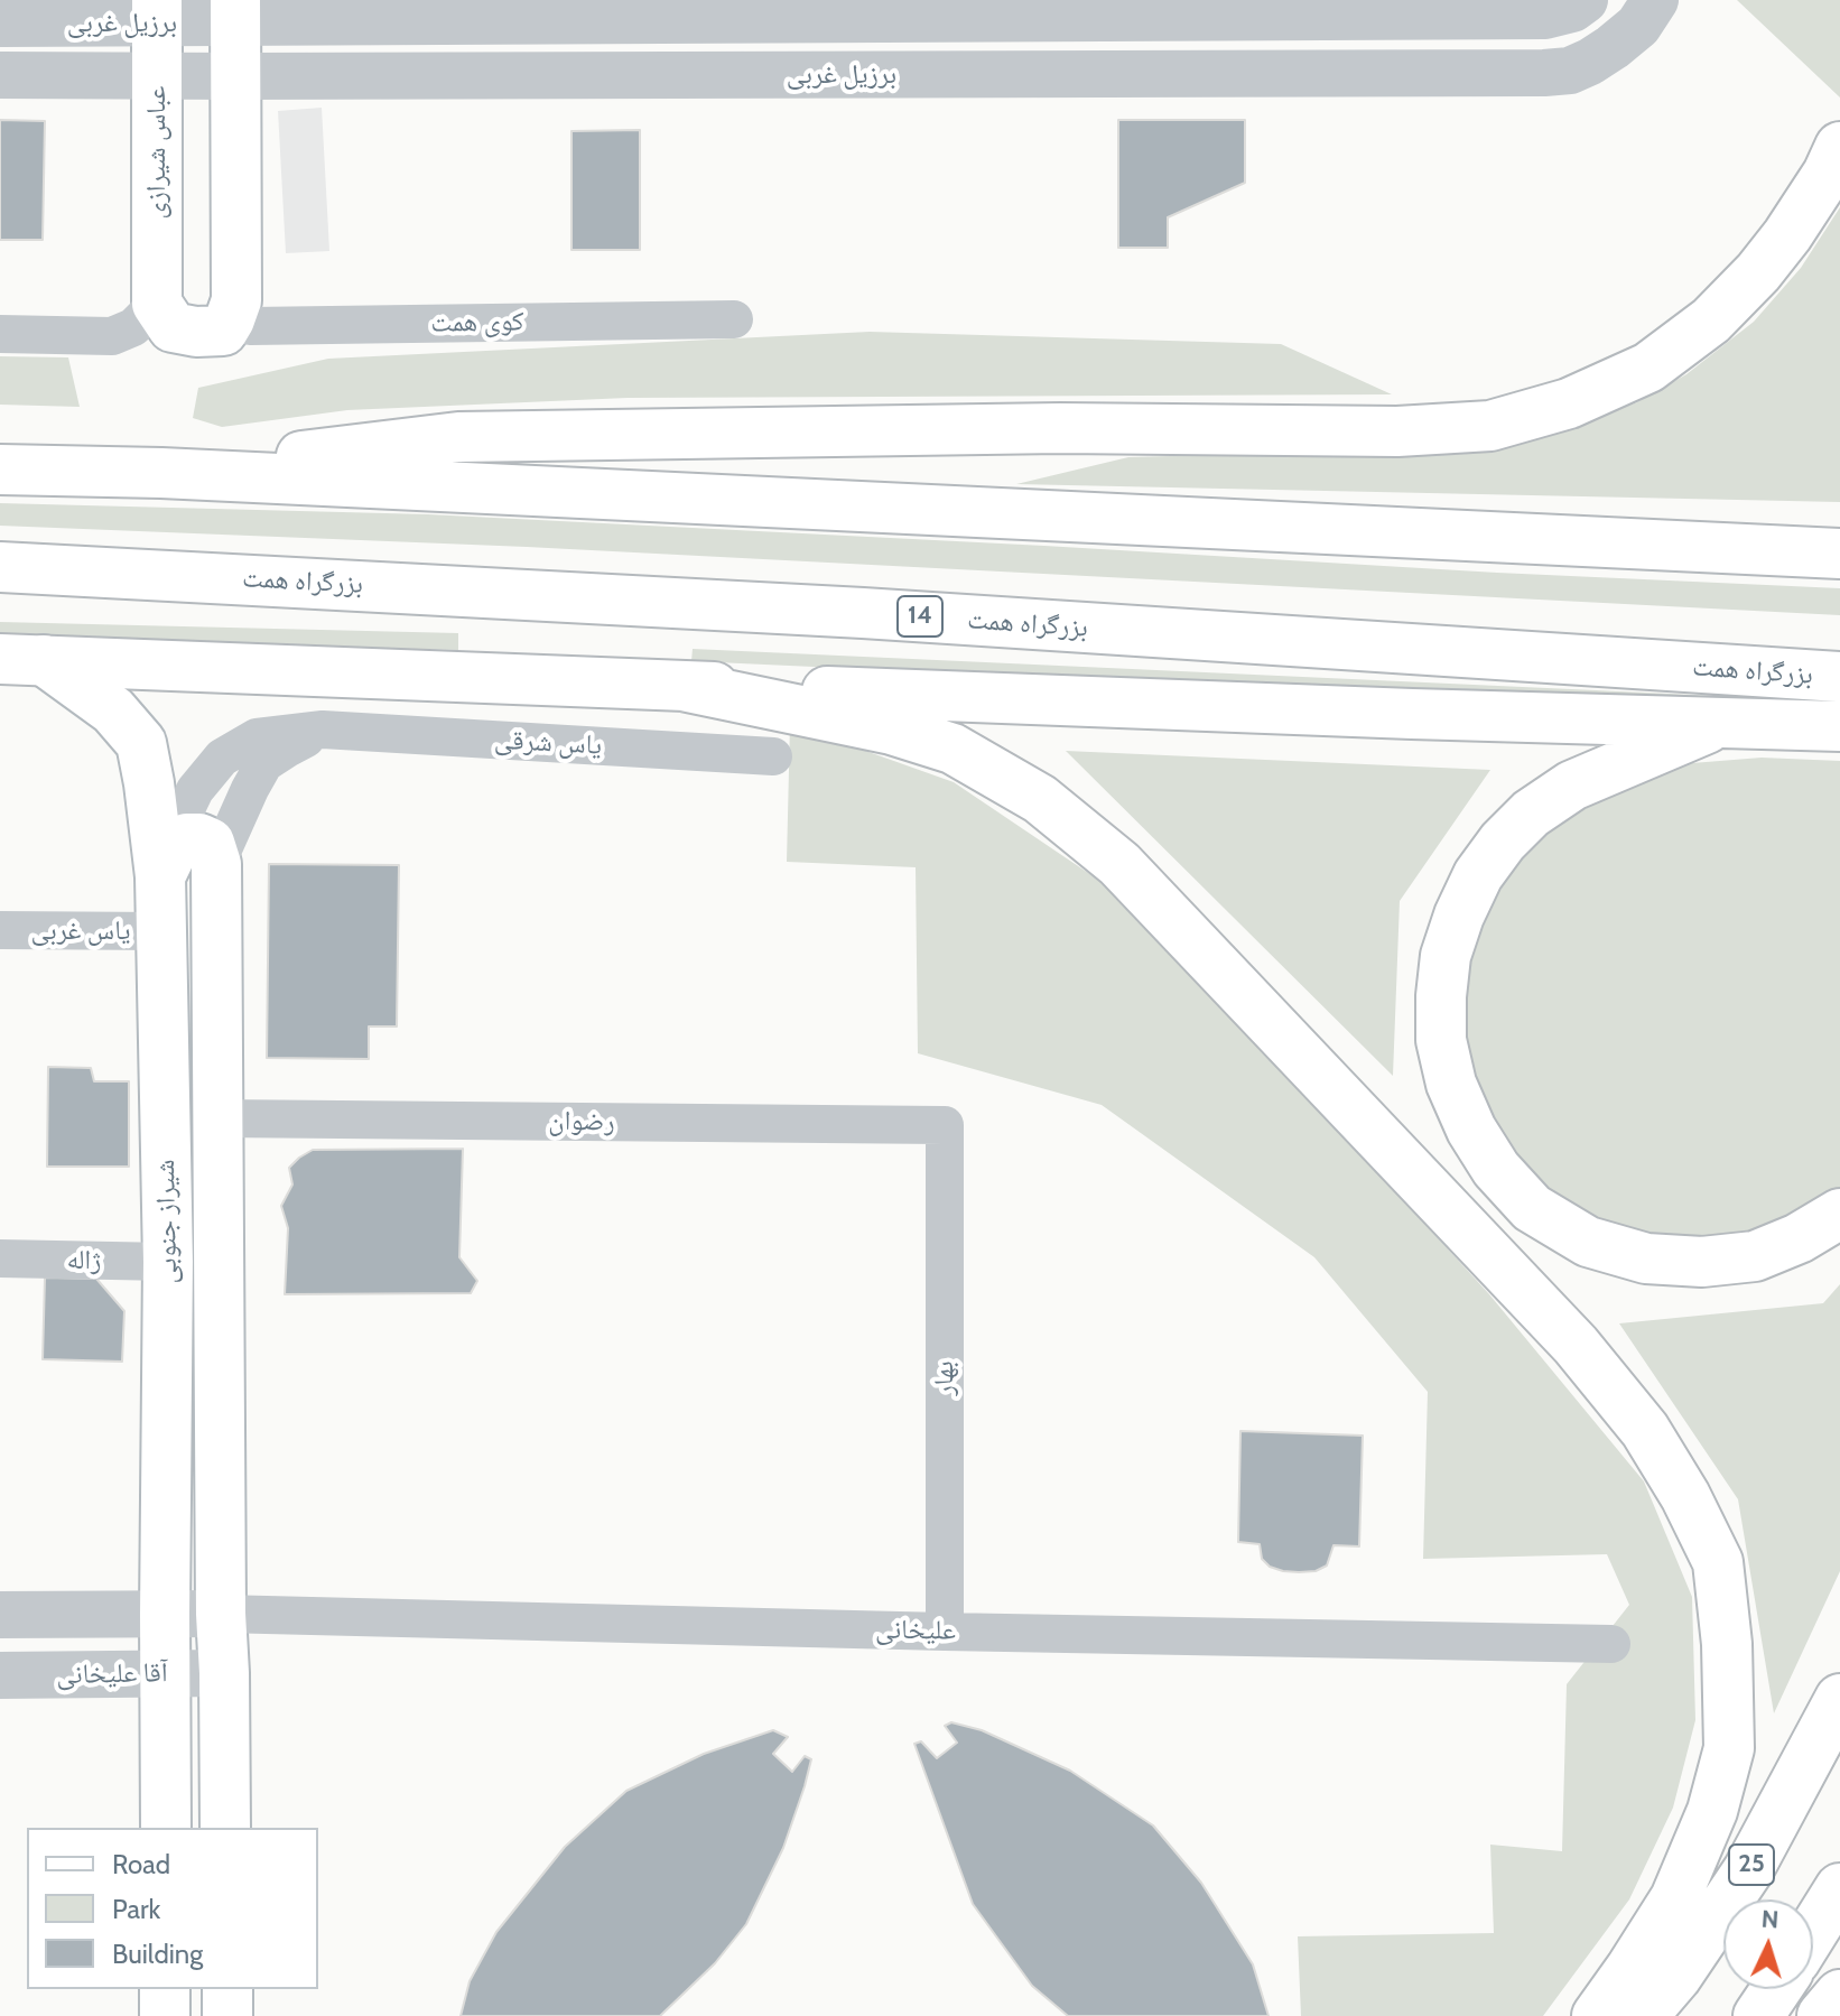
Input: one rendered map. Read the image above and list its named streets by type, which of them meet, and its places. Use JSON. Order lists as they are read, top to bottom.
{
  "streets": {
    "main road": [
      "عباس شیرازی",
      "بزرگراه همت",
      "14",
      "شیراز جنوبی",
      "25"
    ],
    "street": [
      "برزیل غربی",
      "کوی همت",
      "یاس شرقی",
      "یاس غربی",
      "رضوان",
      "ژاله",
      "بهار",
      "علیخانی",
      "آقا علیخانی"
    ]
  },
  "crossings": [
    ["برزیل غربی", "عباس شیرازی"],
    ["یاس شرقی", "شیراز جنوبی"],
    ["یاس غربی", "شیراز جنوبی"],
    ["رضوان", "شیراز جنوبی"],
    ["رضوان", "بهار"],
    ["شیراز جنوبی", "ژاله"],
    ["شیراز جنوبی", "علیخانی"],
    ["شیراز جنوبی", "آقا علیخانی"],
    ["بهار", "علیخانی"]
  ],
  "legend": ["Road", "Park", "Building"],
  "north": "top"
}
